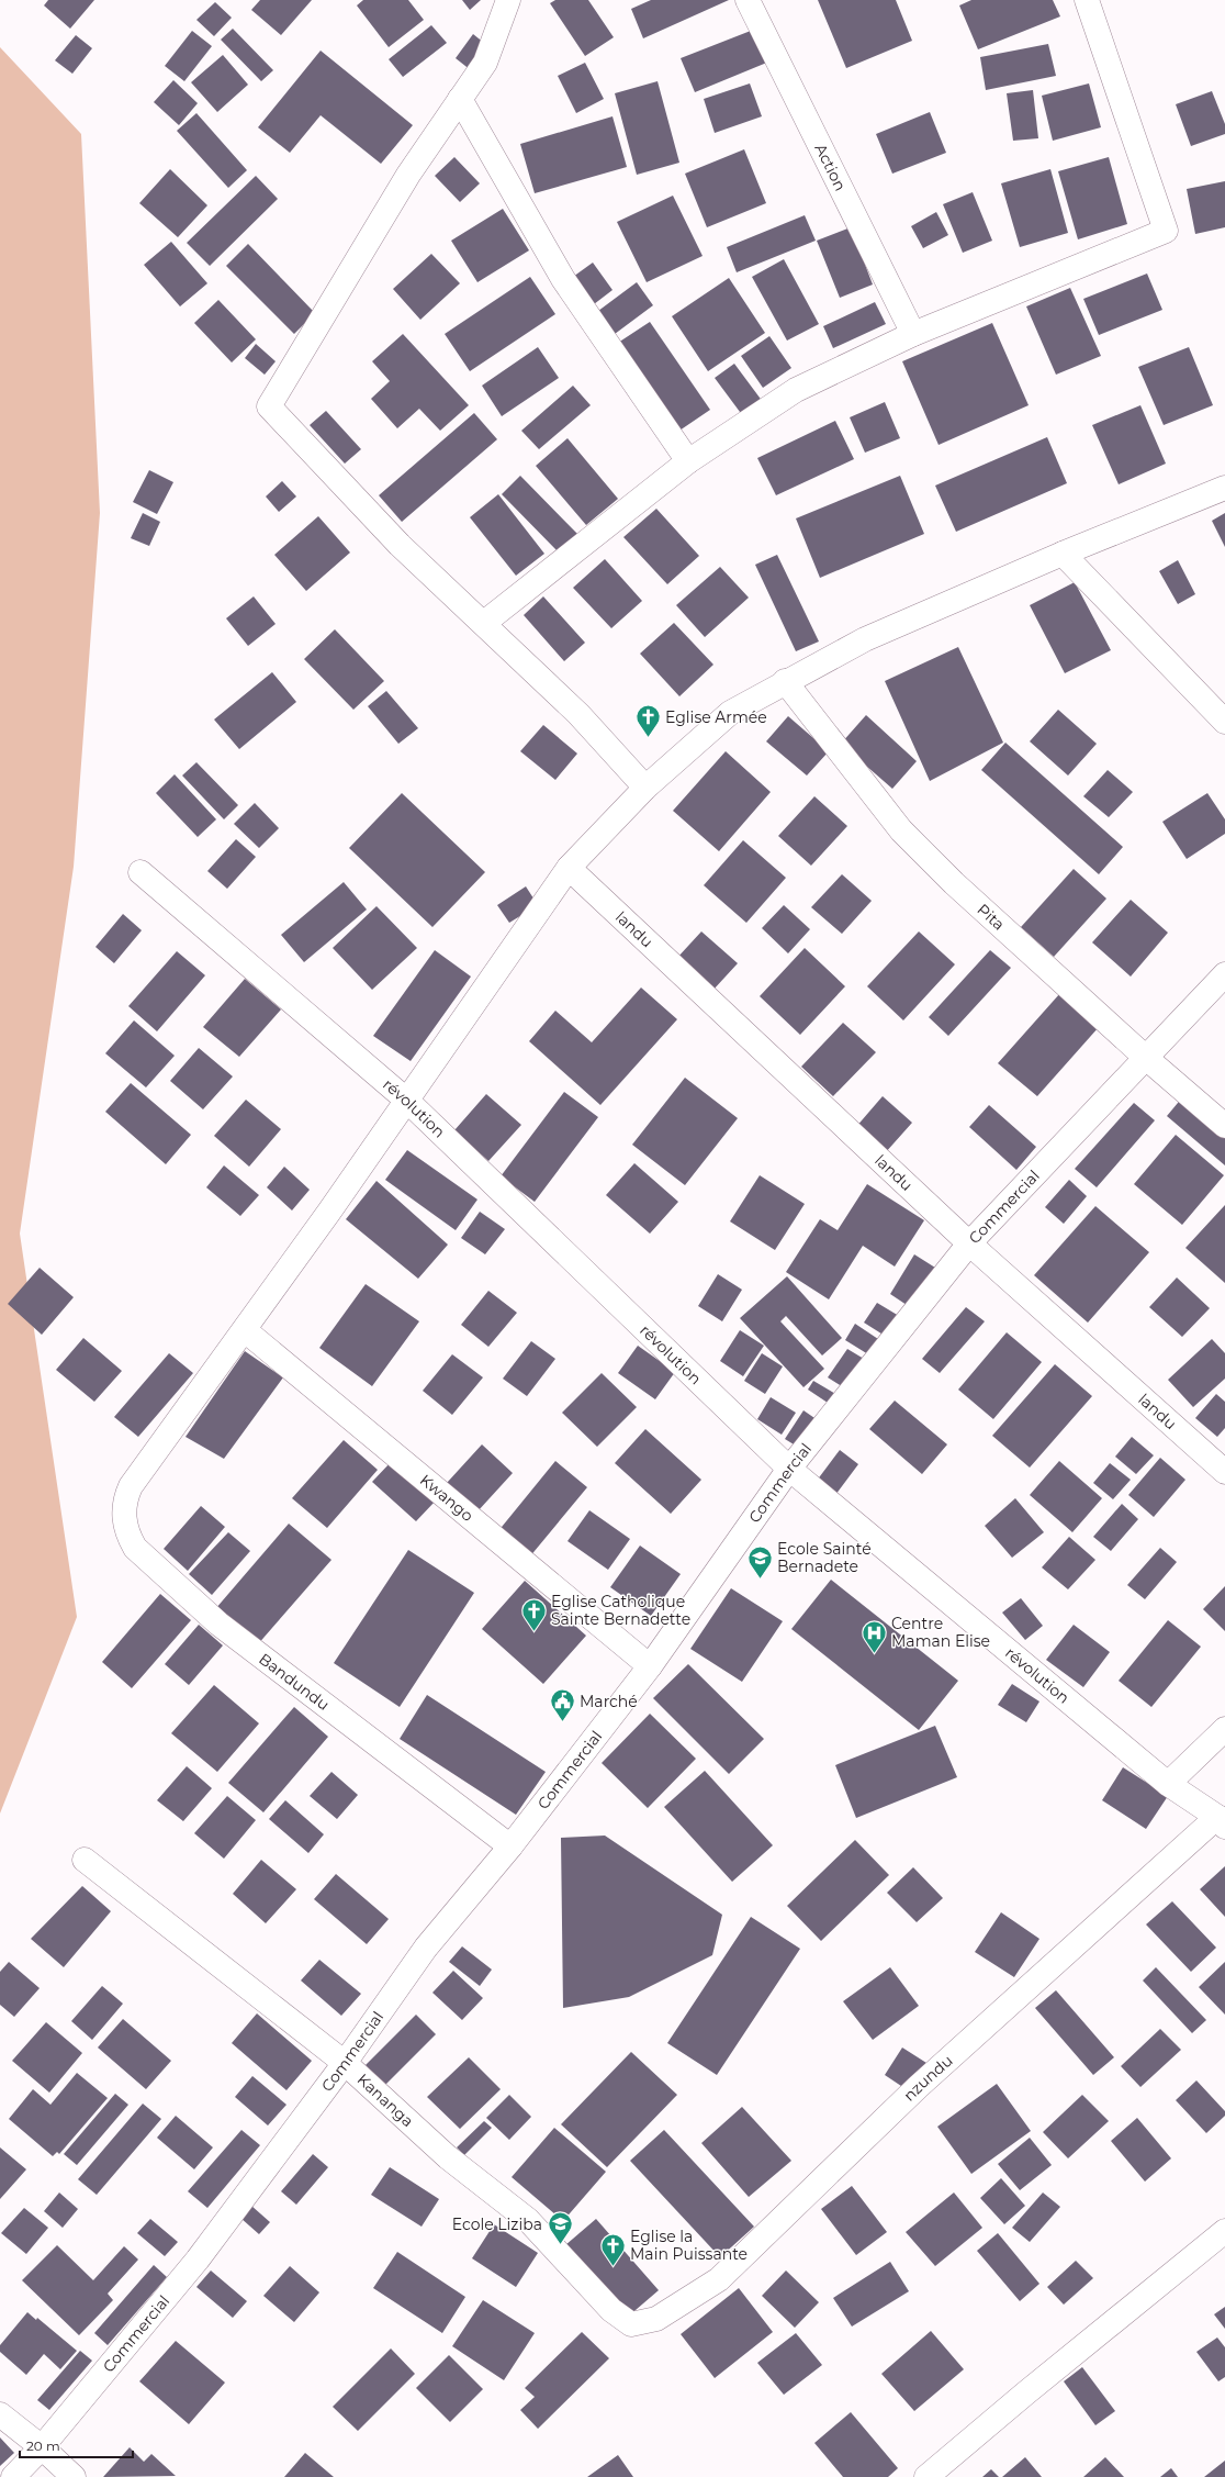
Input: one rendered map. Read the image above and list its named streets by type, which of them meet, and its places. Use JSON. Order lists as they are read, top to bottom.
{
  "streets": {
    "street": [
      "Action",
      "Pita",
      "landu",
      "révolution",
      "Commercial",
      "Kwango",
      "Bandundu",
      "nzundu",
      "Kananga"
    ]
  },
  "crossings": [
    ["Pita", "Commercial"],
    ["Pita", "Bandundu"],
    ["landu", "Commercial"],
    ["landu", "Bandundu"],
    ["révolution", "Commercial"],
    ["révolution", "Bandundu"],
    ["révolution", "nzundu"],
    ["Commercial", "Kwango"],
    ["Commercial", "Bandundu"],
    ["Commercial", "Kananga"],
    ["Kwango", "Bandundu"],
    ["nzundu", "Kananga"]
  ],
  "places": {
    "church": ["Eglise Armée", "Eglise Catholique Sainte Bernadette", "Eglise la Main Puissante"],
    "school or university": ["Ecole Sainté Bernadete", "Ecole Liziba"],
    "hospital": ["Centre Maman Elise"],
    "public building": ["Marché"]
  },
  "scale_bar": "20 m"
}
